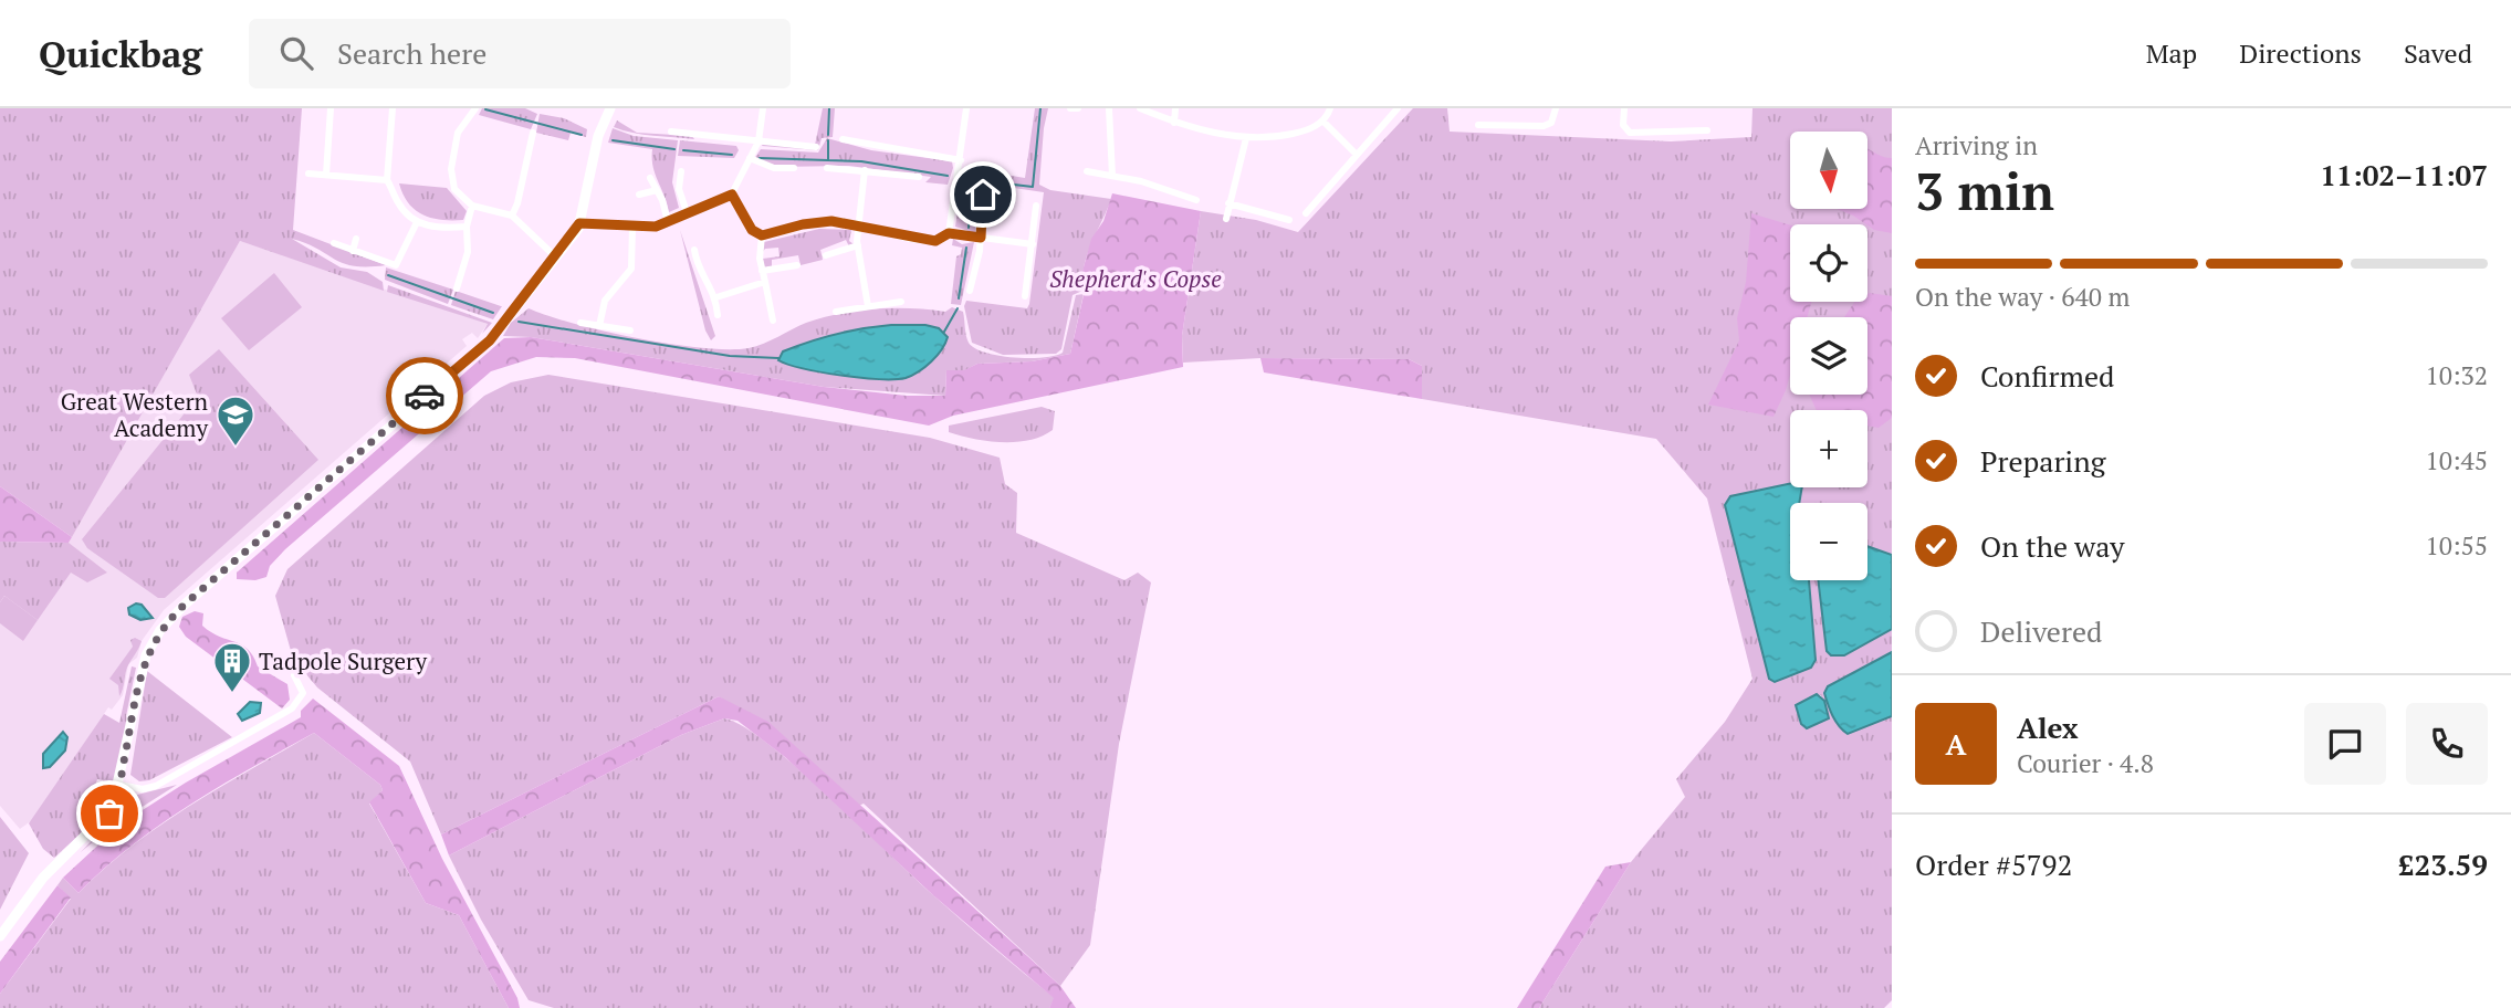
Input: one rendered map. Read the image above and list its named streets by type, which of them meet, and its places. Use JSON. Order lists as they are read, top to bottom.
{
  "parks": ["Shepherd's Copse"],
  "places": {
    "school or university": ["Great Western Academy"],
    "building": ["Tadpole Surgery"]
  },
  "north": "bottom",
  "page": {
    "header": "Quickbag",
    "search": "Search here",
    "nav": ["Map", "Directions", "Saved"],
    "heading": ["3 min", "Arriving in", "11:02–11:07"],
    "panel": [
      "Alex",
      "Courier · 4.8",
      "Order #5792",
      "£23.59"
    ],
    "map_buttons": ["+", "−"],
    "bar": "On the way · 640 m",
    "list": [
      ["Confirmed", "10:32"],
      ["Preparing", "10:45"],
      ["On the way", "10:55"],
      "Delivered"
    ],
    "round": "A"
  }
}
